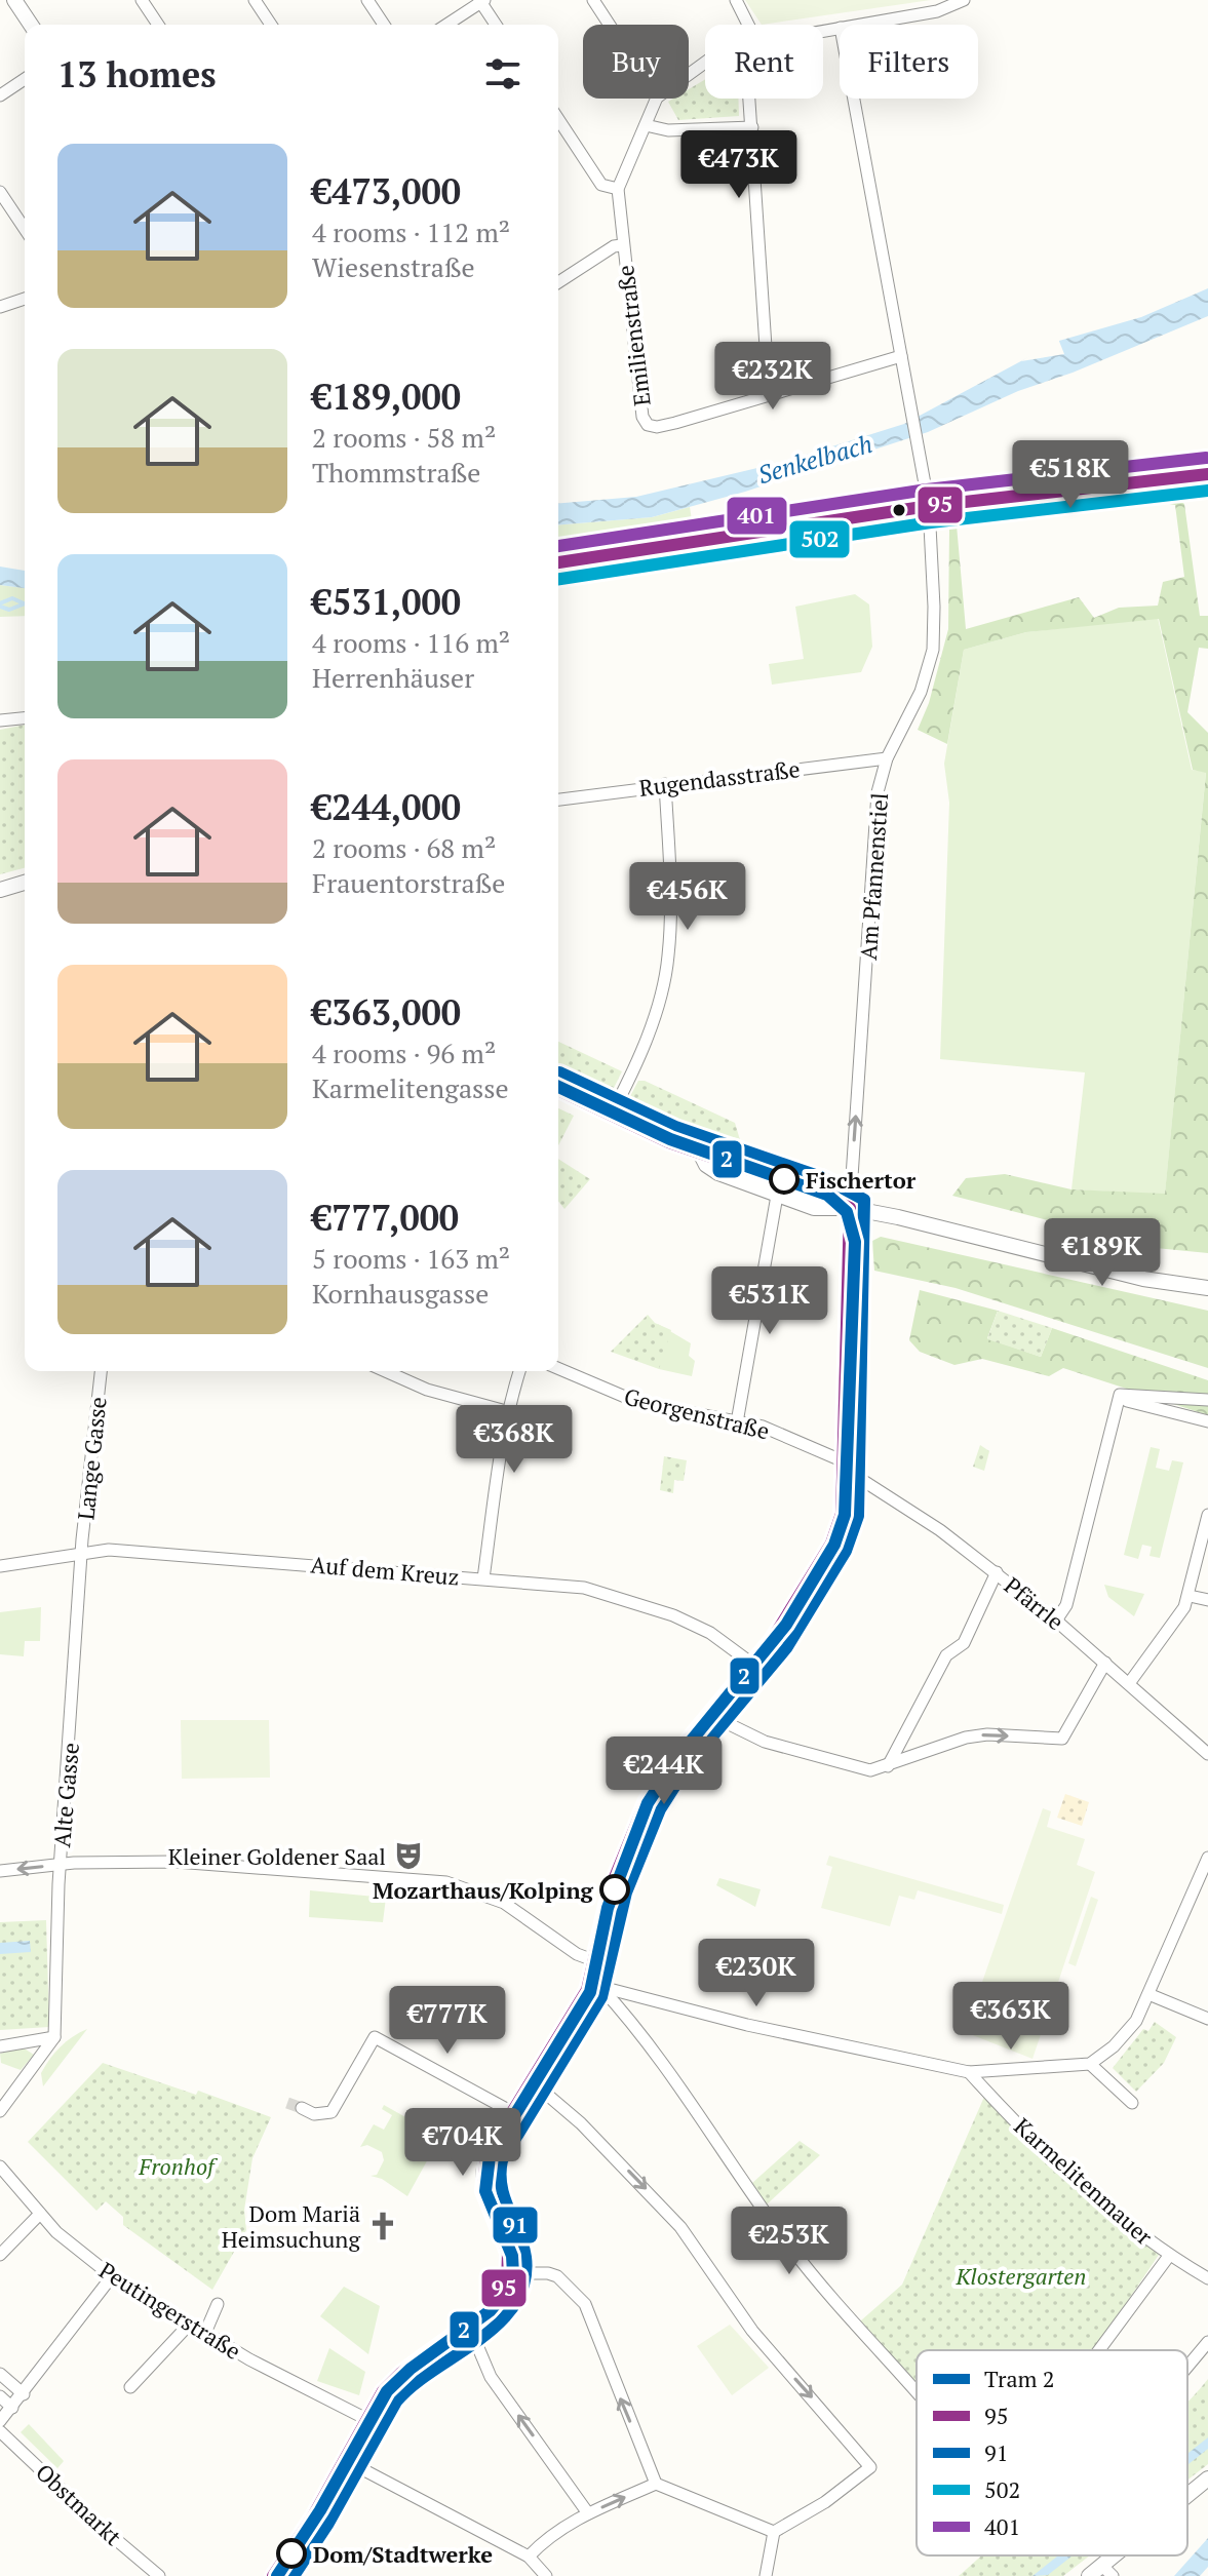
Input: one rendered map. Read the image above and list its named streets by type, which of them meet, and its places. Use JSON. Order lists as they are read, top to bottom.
{
  "streets": {
    "street": [
      "Emilienstraße",
      "Rugendasstraße",
      "Am Pfannenstiel",
      "Georgenstraße",
      "Lange Gasse",
      "Auf dem Kreuz",
      "Pfärrle",
      "Alte Gasse",
      "Karmelitenmauer",
      "Peutingerstraße",
      "Obstmarkt"
    ]
  },
  "crossings": [
    ["Rugendasstraße", "Am Pfannenstiel"],
    ["Am Pfannenstiel", "Georgenstraße"],
    ["Am Pfannenstiel", "Auf dem Kreuz"],
    ["Am Pfannenstiel", "Pfärrle"],
    ["Lange Gasse", "Auf dem Kreuz"],
    ["Lange Gasse", "Alte Gasse"],
    ["Auf dem Kreuz", "Alte Gasse"]
  ],
  "water": ["Senkelbach"],
  "parks": ["Fronhof", "Klostergarten"],
  "places": {
    "other": ["Fischertor", "Mozarthaus/Kolping", "Dom/Stadtwerke"],
    "theatre": ["Kleiner Goldener Saal"],
    "church": ["Dom Mariä Heimsuchung"]
  },
  "lines": [
    "transit line 401",
    "transit line 95",
    "transit line 502",
    "transit line 91",
    "tram line 2"
  ],
  "legend": [
    "Tram 2",
    "95",
    "91",
    "502",
    "401"
  ],
  "page": {
    "chip": ["Buy", "Rent", "Filters"],
    "heading": "13 homes",
    "list": [
      {
        "name": "€473,000",
        "note": "4 rooms · 112 m² · Wiesenstraße"
      },
      {
        "name": "€189,000",
        "note": "2 rooms · 58 m² · Thommstraße"
      },
      {
        "name": "€531,000",
        "note": "4 rooms · 116 m² · Herrenhäuser"
      },
      {
        "name": "€244,000",
        "note": "2 rooms · 68 m² · Frauentorstraße"
      },
      {
        "name": "€363,000",
        "note": "4 rooms · 96 m² · Karmelitengasse"
      },
      {
        "name": "€777,000",
        "note": "5 rooms · 163 m² · Kornhausgasse"
      }
    ],
    "price": [
      "€473K",
      "€232K",
      "€518K",
      "€456K",
      "€189K",
      "€531K",
      "€368K",
      "€244K",
      "€230K",
      "€363K",
      "€777K",
      "€704K",
      "€253K"
    ]
  }
}
